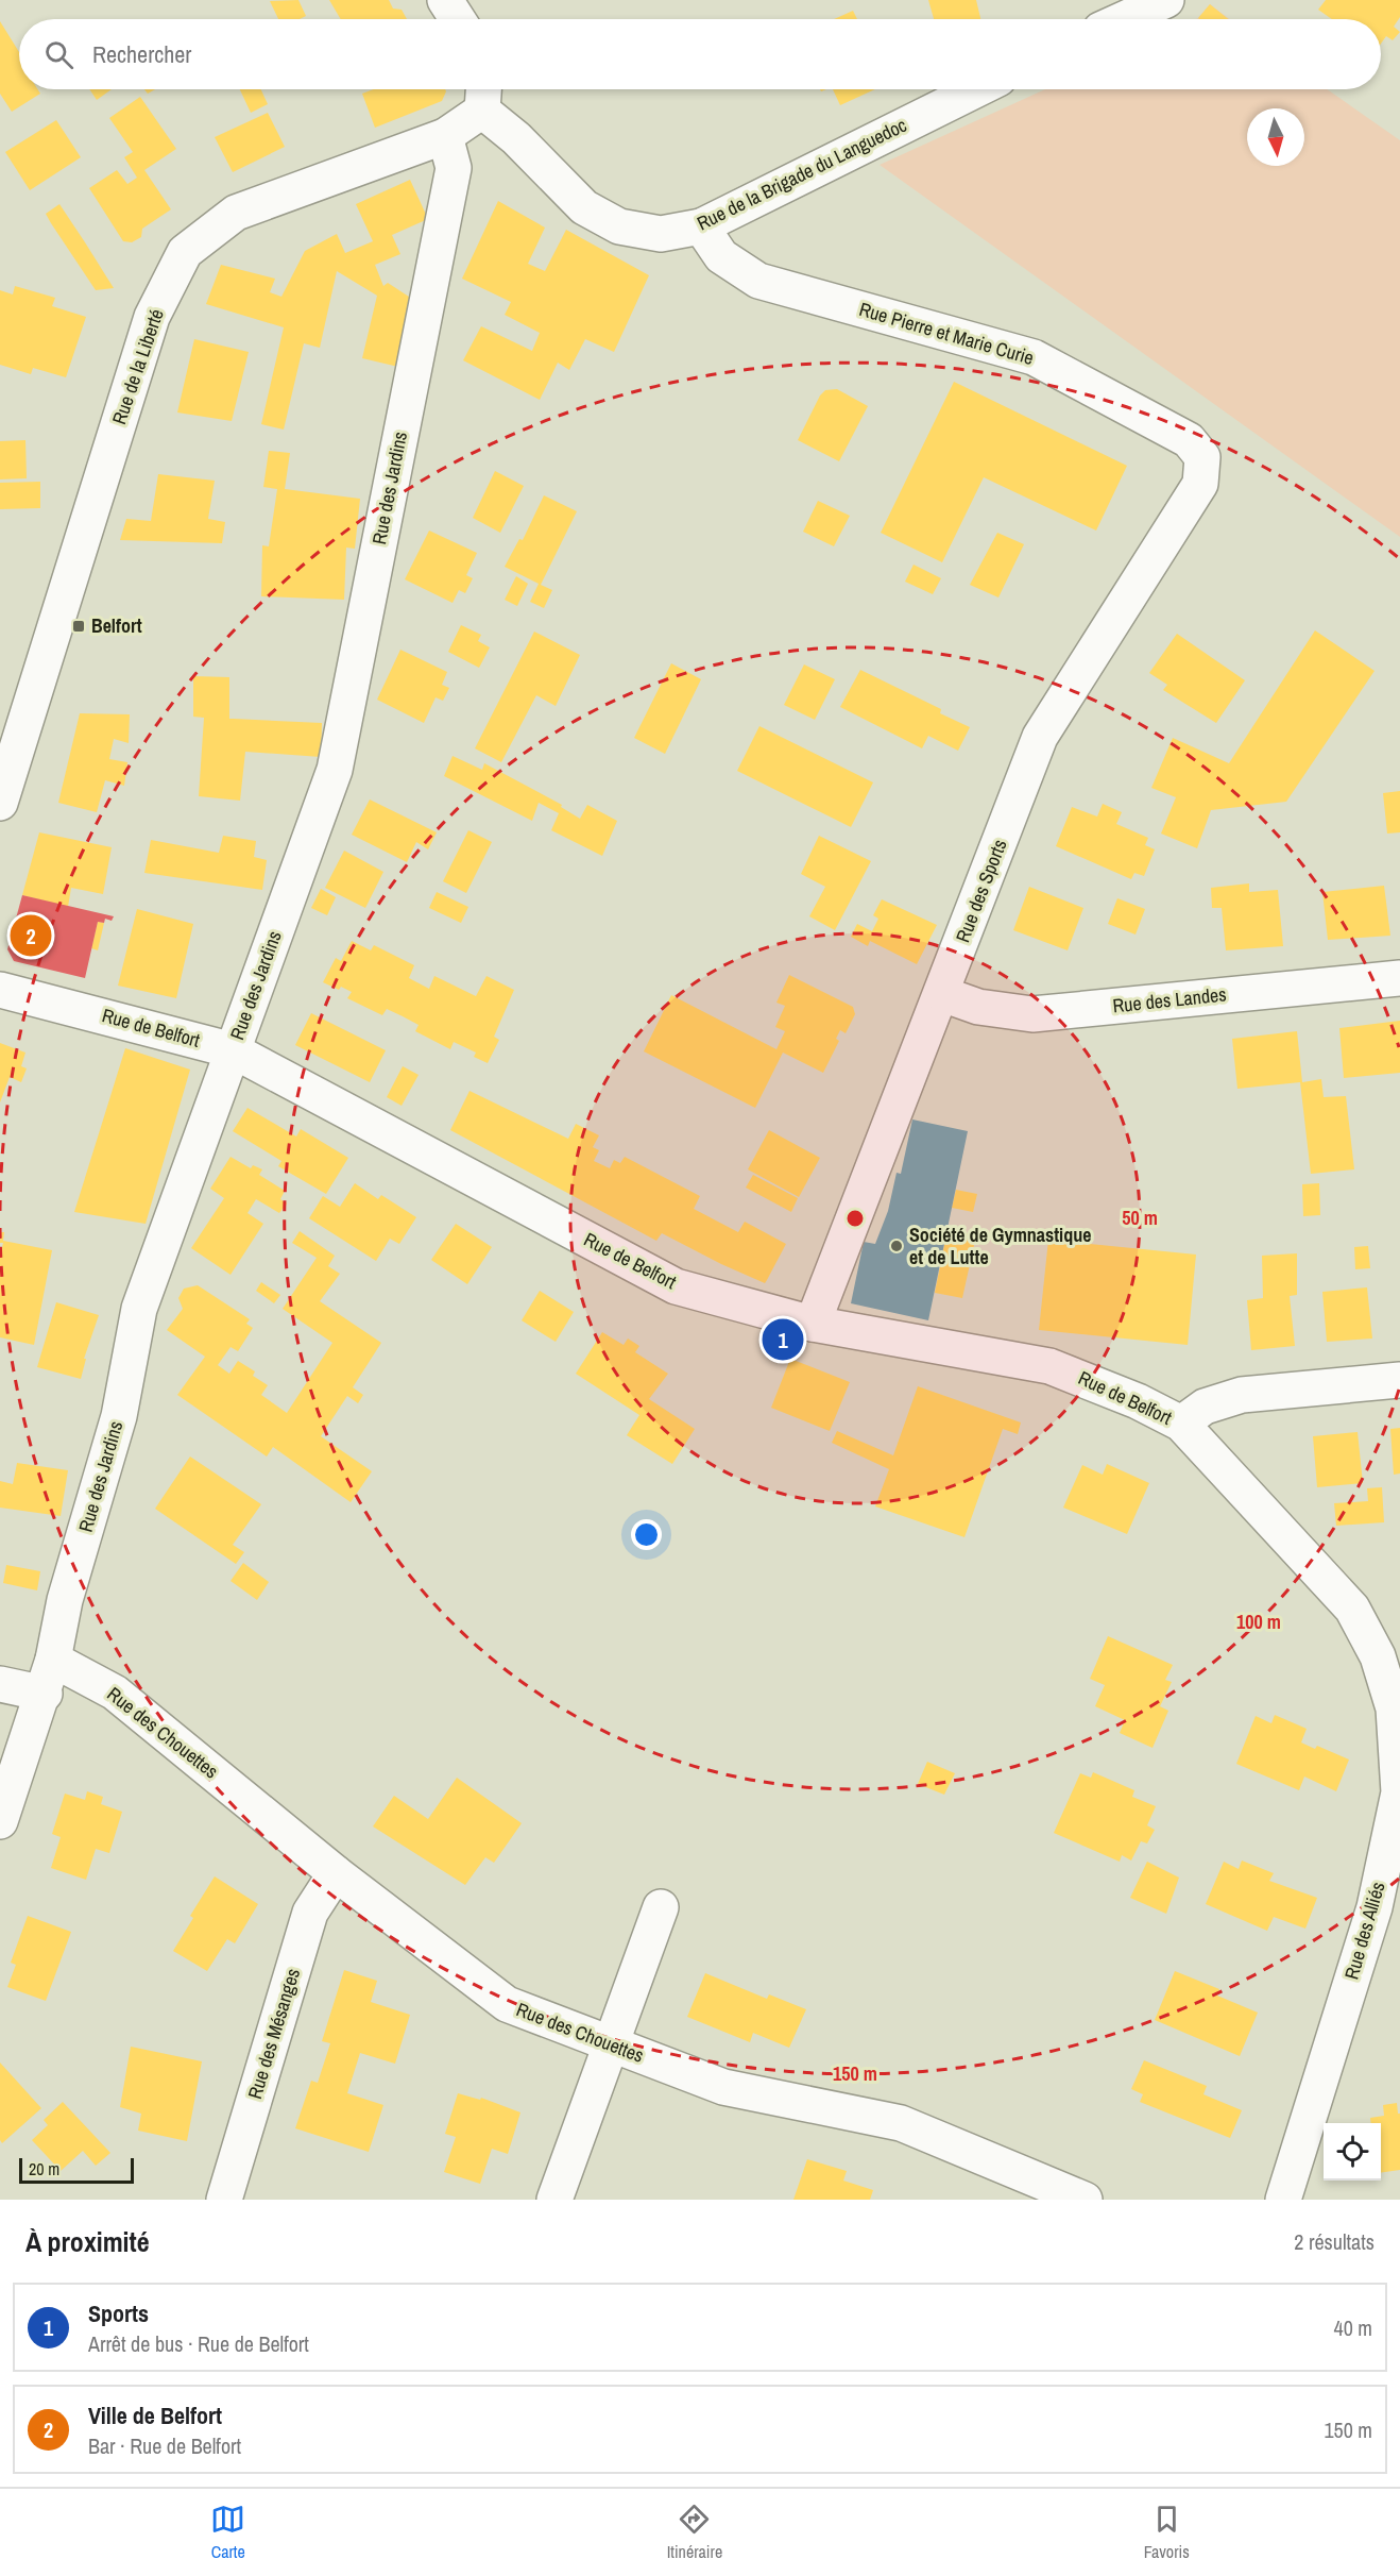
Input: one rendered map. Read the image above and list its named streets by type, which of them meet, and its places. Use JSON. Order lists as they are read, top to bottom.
{
  "streets": {
    "street": [
      "Rue de la Brigade du Languedoc",
      "Rue Pierre et Marie Curie",
      "Rue de la Liberté",
      "Rue des Jardins",
      "Rue des Sports",
      "Rue des Landes",
      "Rue de Belfort",
      "Rue des Chouettes",
      "Rue des Alliés",
      "Rue des Mésanges"
    ]
  },
  "crossings": [
    ["Rue de la Brigade du Languedoc", "Rue Pierre et Marie Curie"],
    ["Rue de la Brigade du Languedoc", "Rue de la Liberté"],
    ["Rue Pierre et Marie Curie", "Rue des Sports"],
    ["Rue de la Liberté", "Rue des Jardins"],
    ["Rue des Jardins", "Rue de Belfort"],
    ["Rue des Jardins", "Rue des Chouettes"],
    ["Rue des Sports", "Rue des Landes"],
    ["Rue des Sports", "Rue de Belfort"],
    ["Rue de Belfort", "Rue des Alliés"],
    ["Rue des Chouettes", "Rue des Mésanges"]
  ],
  "places": {
    "transit": ["Belfort"],
    "other": ["Société de Gymnastique et de Lutte"]
  },
  "scale_bar": "20 m",
  "north": "bottom",
  "page": {
    "search": "Rechercher",
    "pins": ["2", "1"],
    "scale": "20 m",
    "heading": ["À proximité", "2 résultats"],
    "list": [
      {
        "mark": "1",
        "name": "Sports",
        "note": "Arrêt de bus · Rue de Belfort",
        "value": "40 m"
      },
      {
        "mark": "2",
        "name": "Ville de Belfort",
        "note": "Bar · Rue de Belfort",
        "value": "150 m"
      }
    ],
    "nav": ["Carte", "Itinéraire", "Favoris"]
  },
  "rings": ["50 m", "100 m", "150 m"]
}
